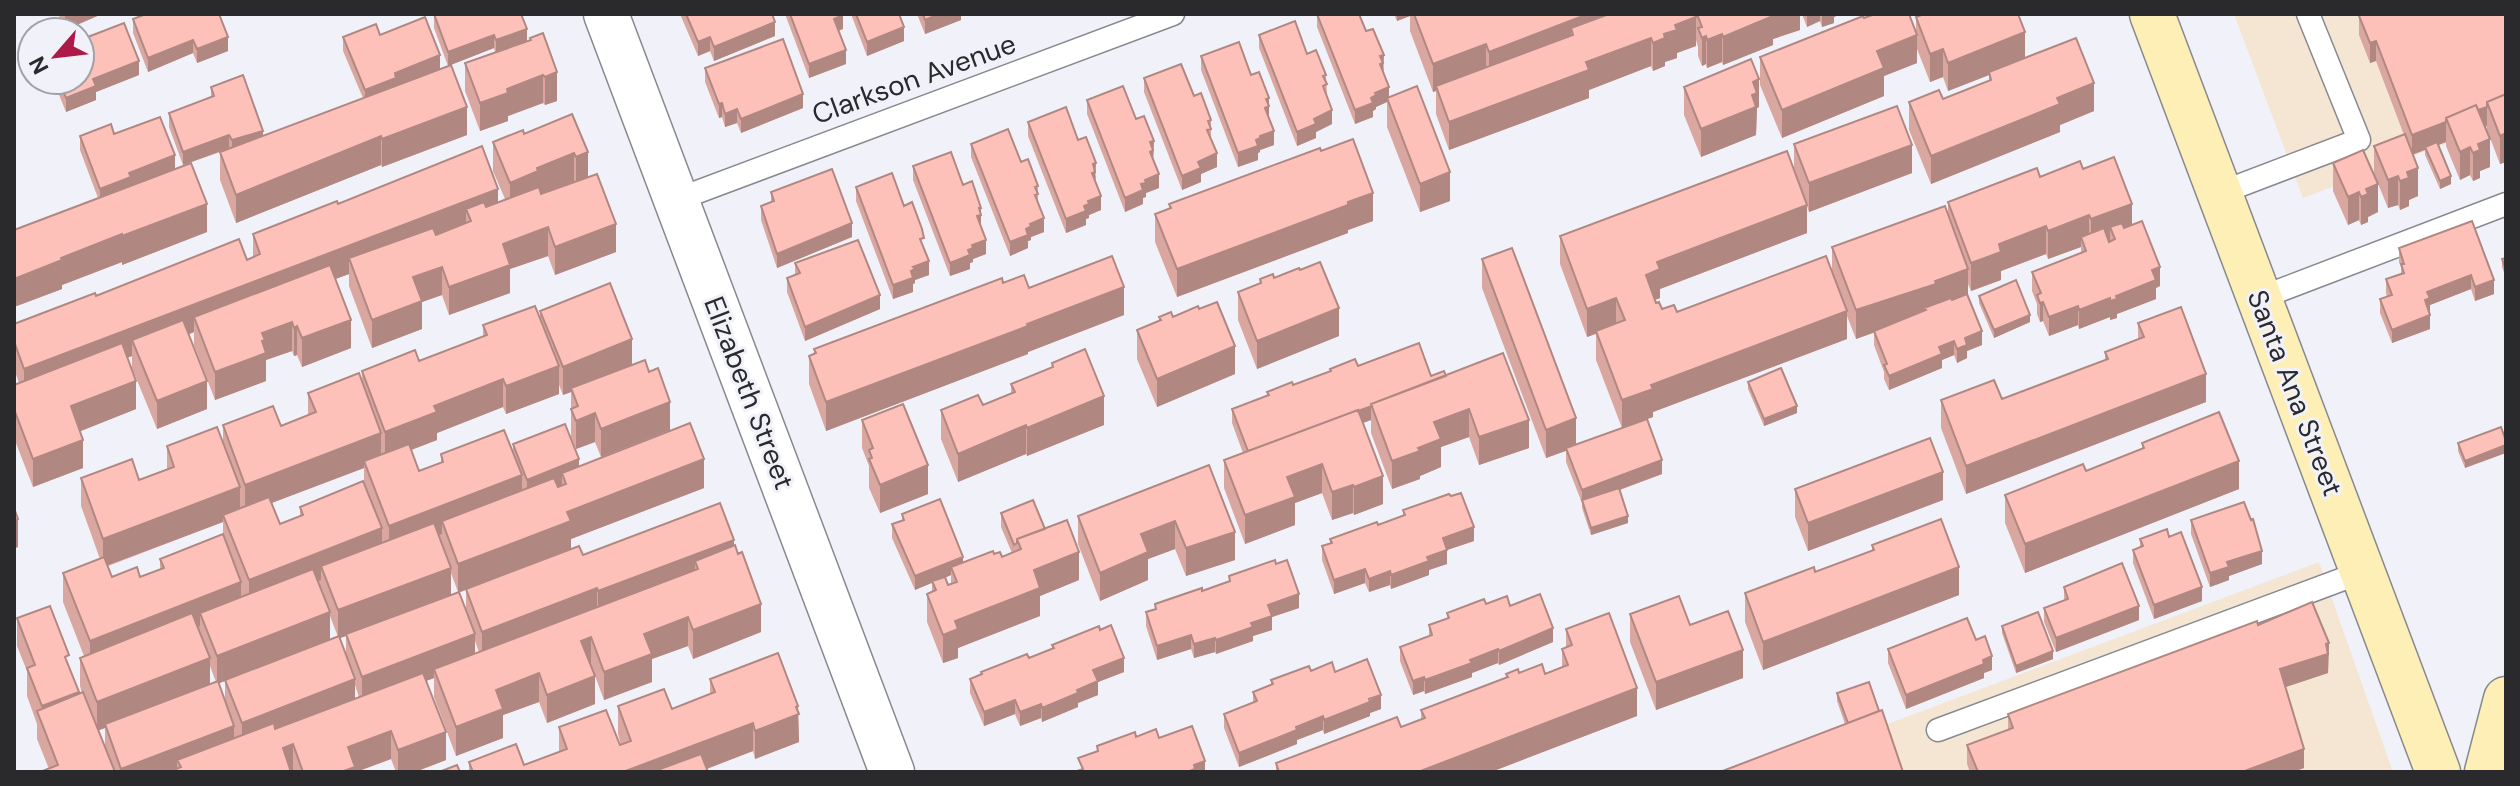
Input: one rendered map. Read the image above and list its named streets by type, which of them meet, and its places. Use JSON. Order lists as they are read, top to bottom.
{
  "streets": {
    "street": ["Elizabeth Street", "Santa Ana Street"],
    "lane": ["Clarkson Avenue"]
  },
  "crossings": [
    ["Clarkson Avenue", "Elizabeth Street"]
  ],
  "north": "bottom left"
}
